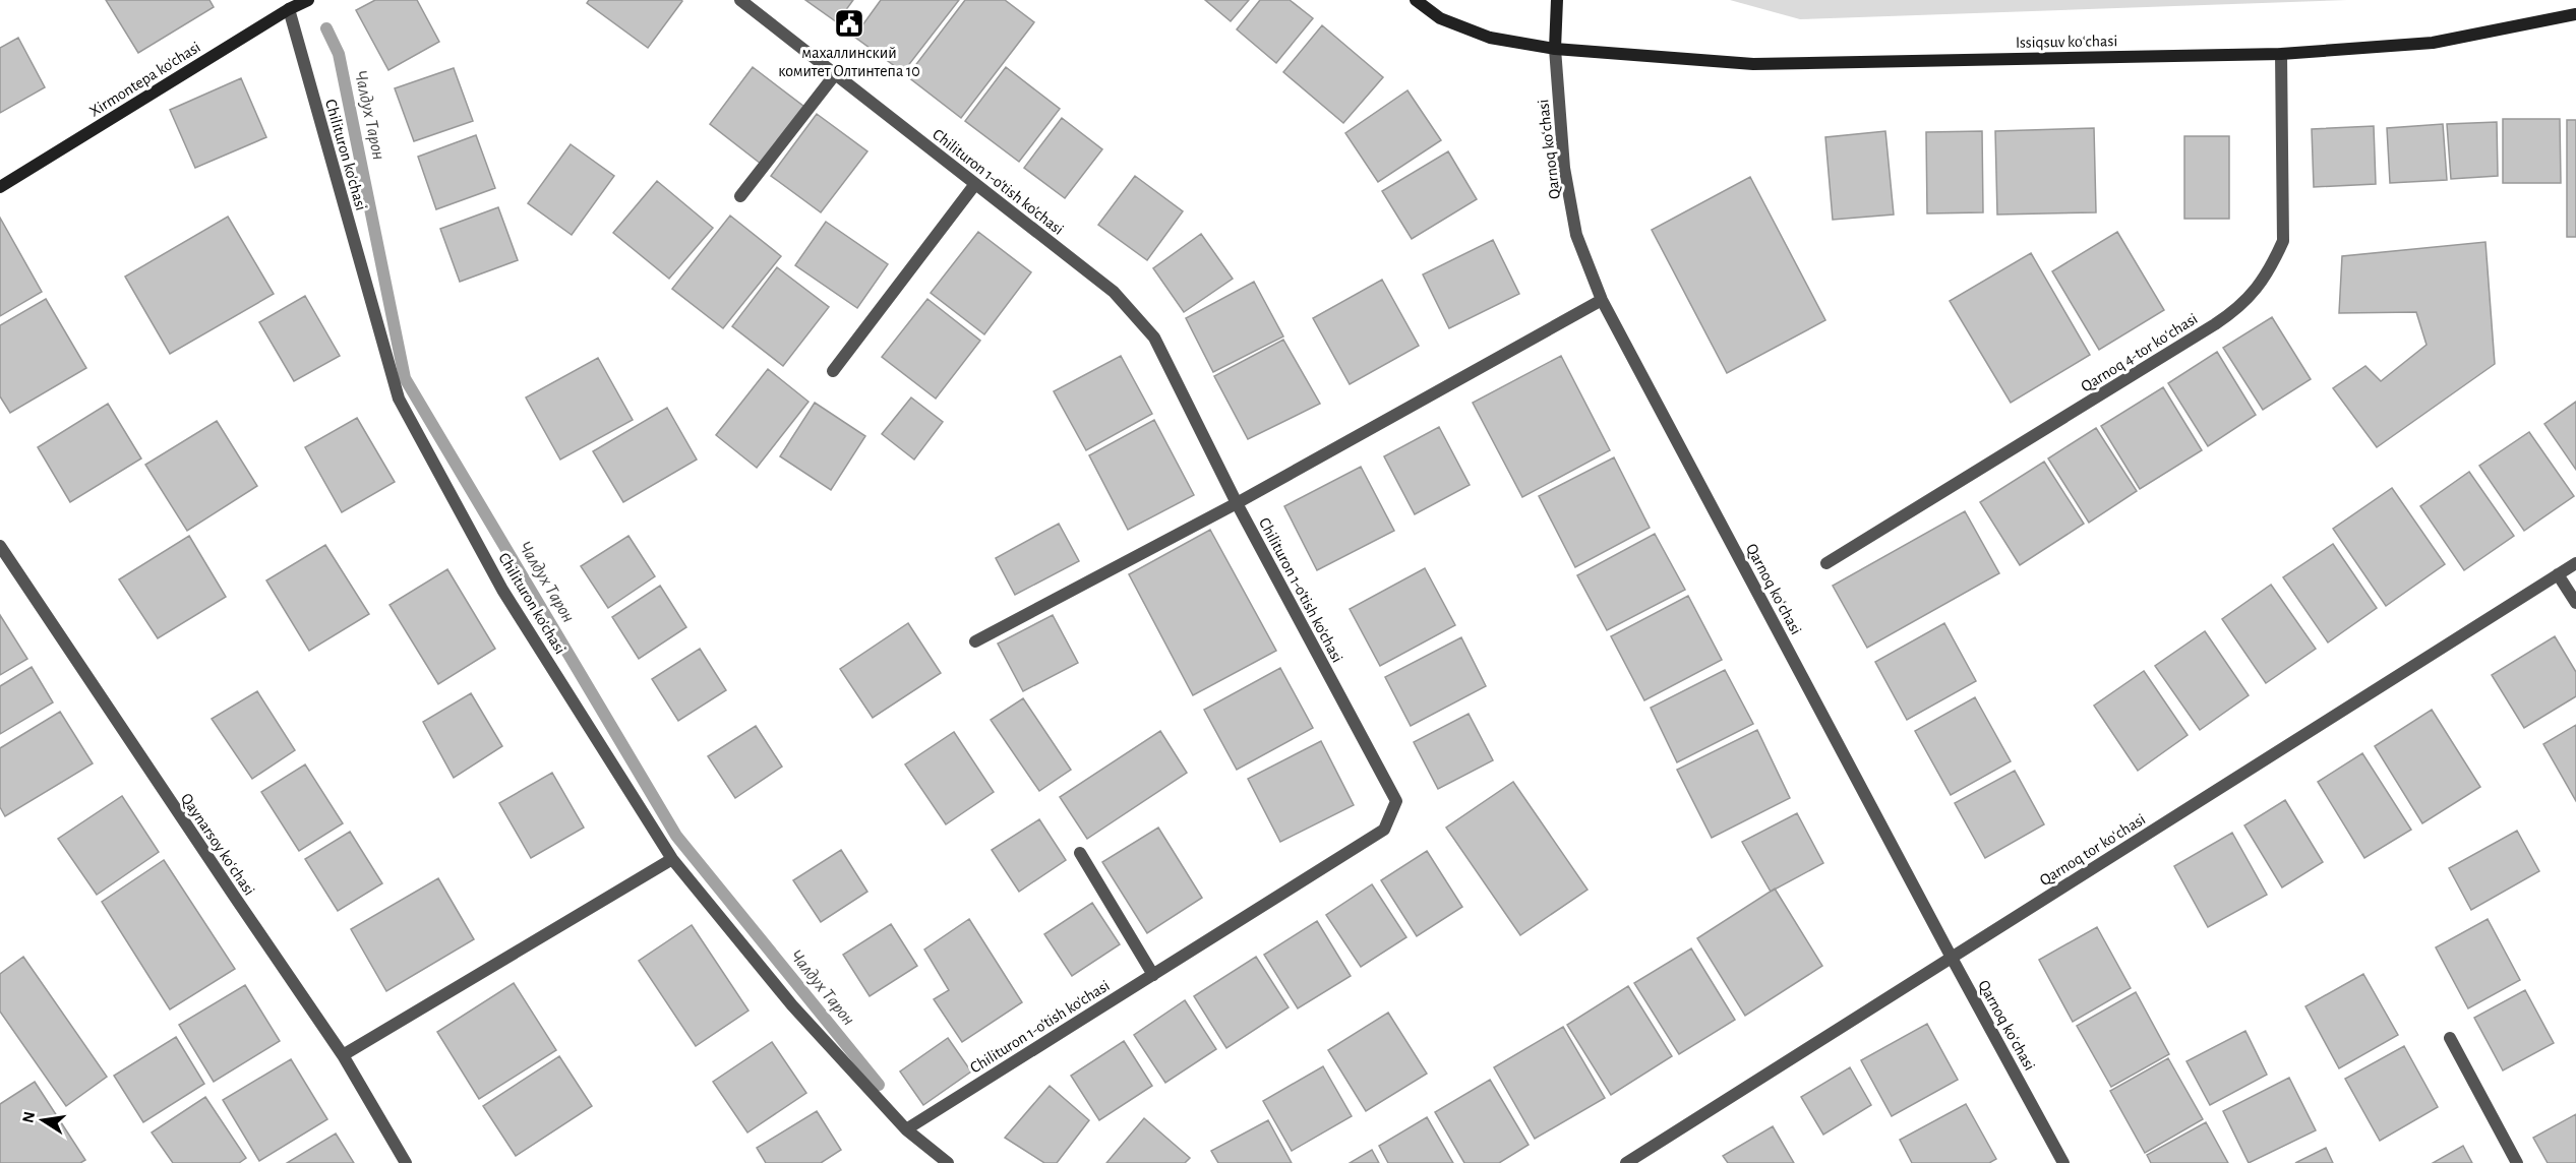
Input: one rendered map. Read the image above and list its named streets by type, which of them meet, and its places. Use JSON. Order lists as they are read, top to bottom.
{
  "streets": {
    "street": [
      "Issiqsuv koʻchasi",
      "Xirmontepa ko'chasi",
      "Qarnoq koʻchasi",
      "Chilituron ko'chasi",
      "Chilituron 1-o'tish ko'chasi",
      "Qarnoq 4-tor koʻchasi",
      "Qaynarsoy koʻchasi",
      "Qarnoq tor koʻchasi"
    ]
  },
  "crossings": [
    ["Issiqsuv koʻchasi", "Qarnoq koʻchasi"],
    ["Issiqsuv koʻchasi", "Qarnoq 4-tor koʻchasi"],
    ["Xirmontepa ko'chasi", "Chilituron ko'chasi"],
    ["Qarnoq koʻchasi", "Qarnoq tor koʻchasi"],
    ["Chilituron ko'chasi", "Chilituron 1-o'tish ko'chasi"]
  ],
  "water": ["Чалдух Тарон"],
  "places": {
    "public building": ["махаллинский комитет Олтинтепа 10"]
  },
  "north": "left"
}
